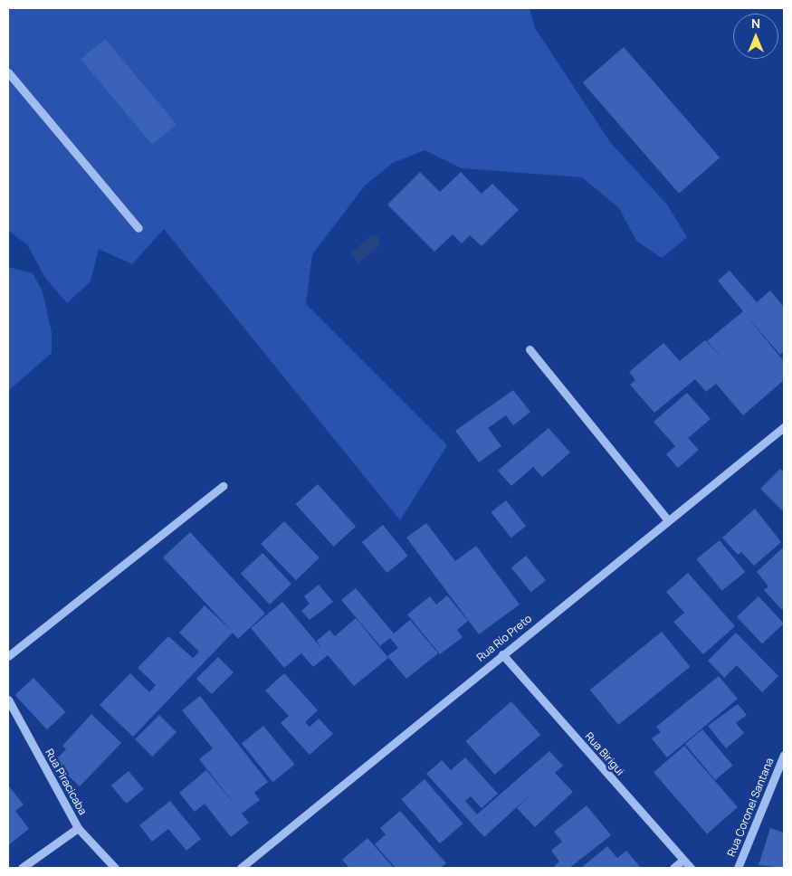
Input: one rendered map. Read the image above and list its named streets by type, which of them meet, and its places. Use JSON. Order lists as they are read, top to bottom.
{
  "streets": {
    "street": [
      "Rua Río Preto",
      "Rua Birigui",
      "Rua Piracicaba",
      "Rua Coronel Santana"
    ]
  },
  "crossings": [
    ["Rua Río Preto", "Rua Birigui"]
  ],
  "north": "top"
}
